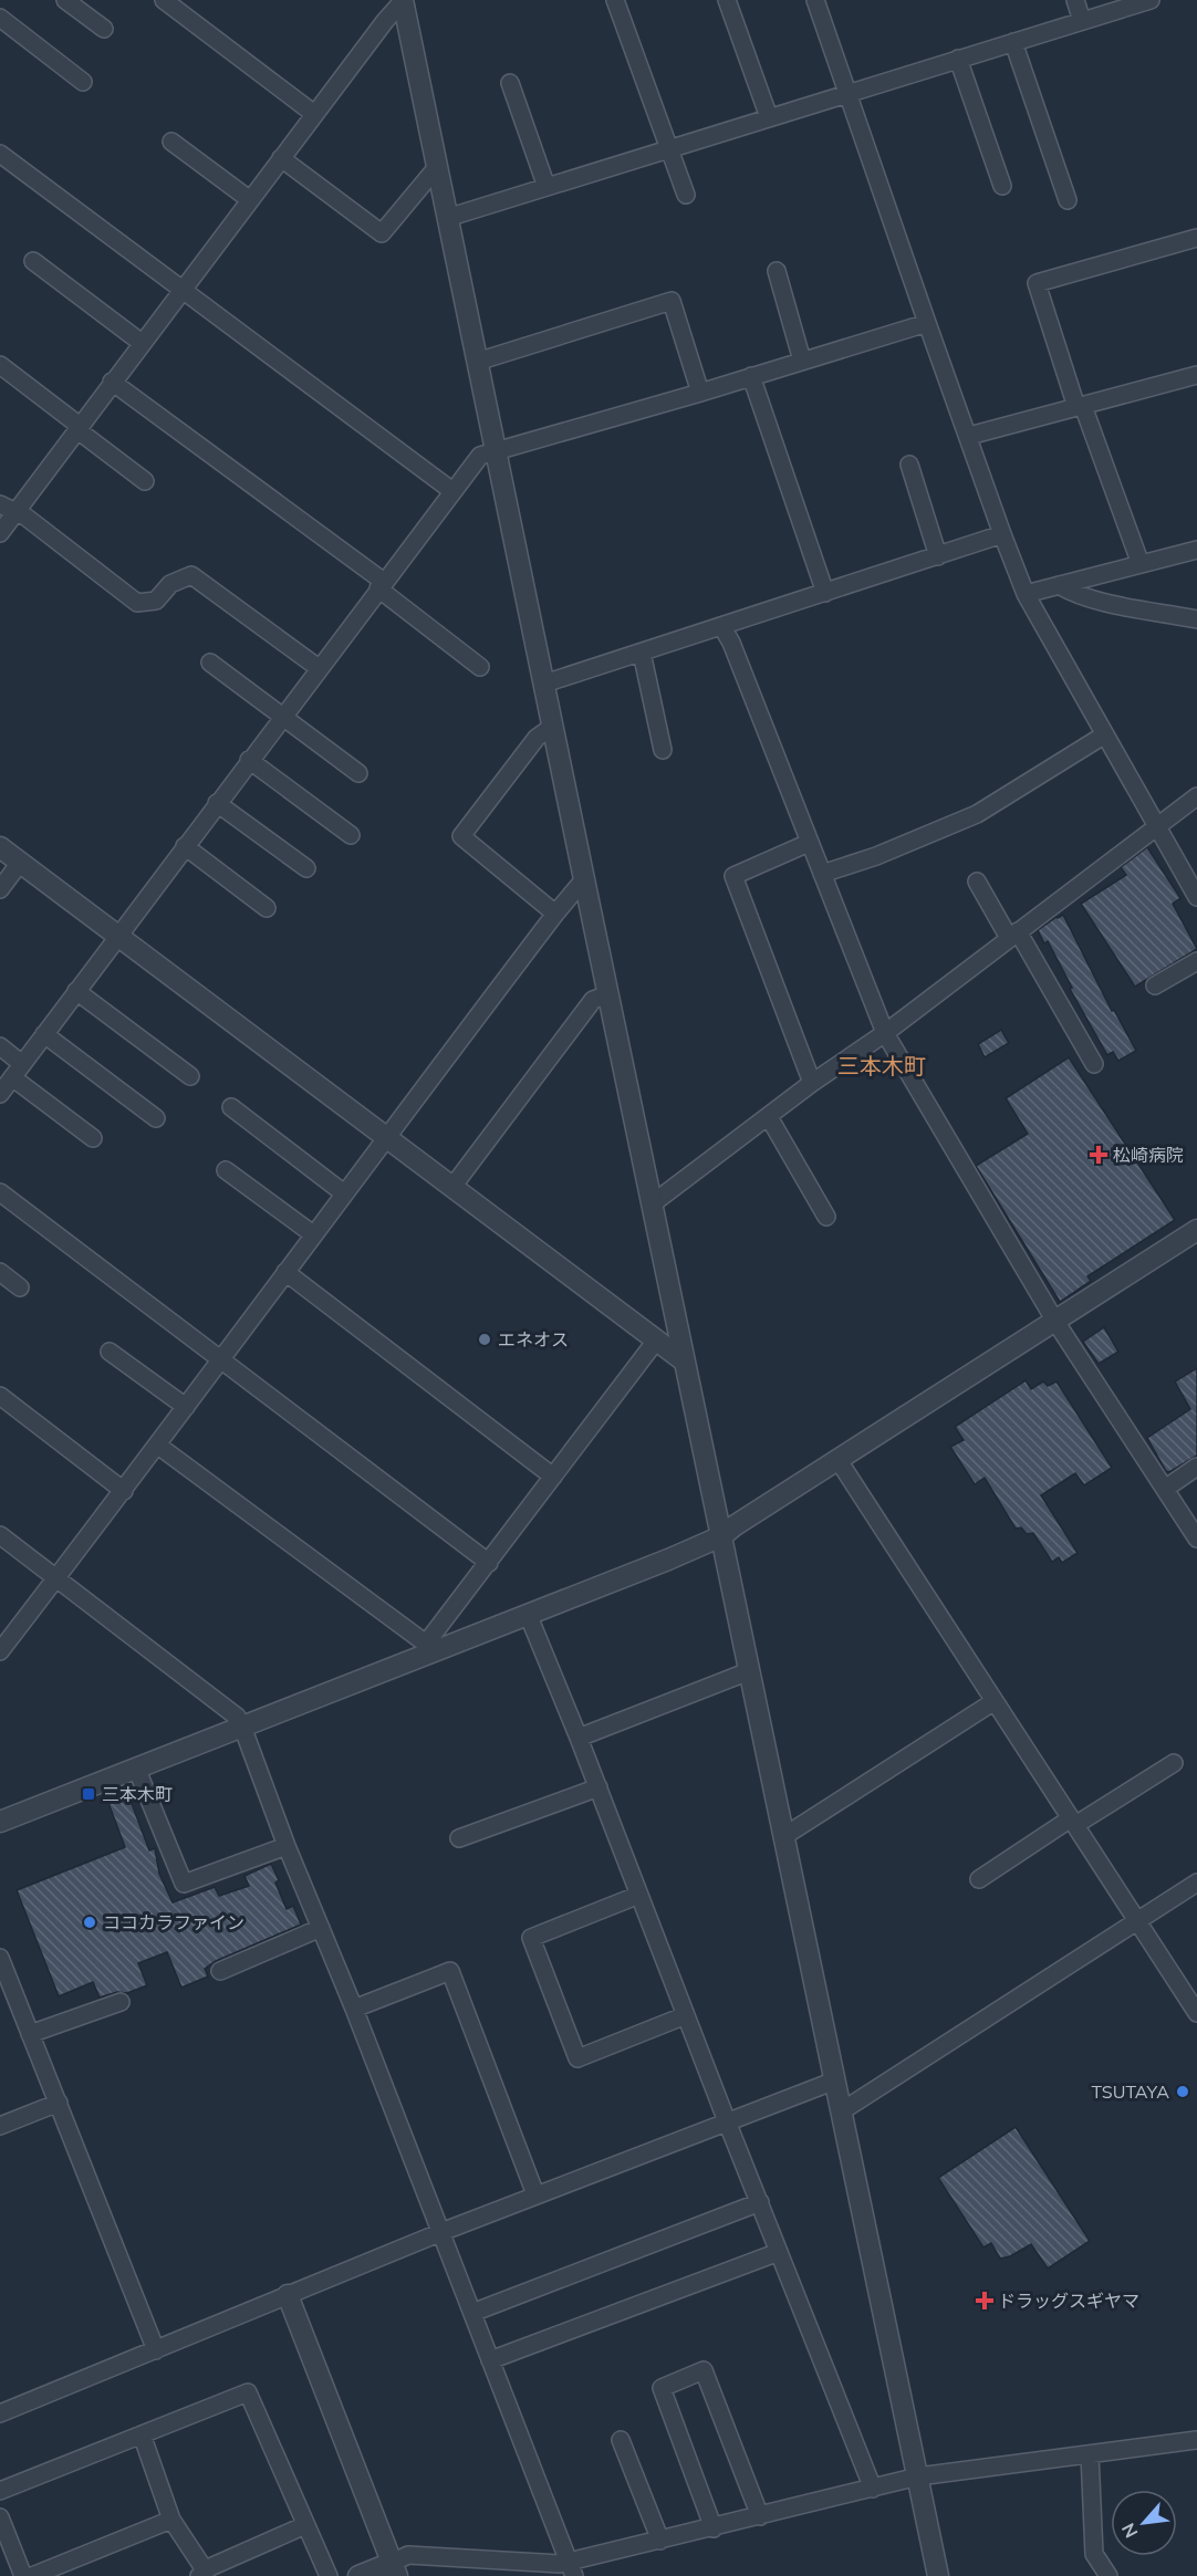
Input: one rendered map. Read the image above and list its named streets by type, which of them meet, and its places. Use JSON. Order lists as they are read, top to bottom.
{
  "districts": ["三本木町"],
  "places": {
    "health": ["松崎病院", "ドラッグスギヤマ"],
    "other": ["エネオス", "ココカラファイン", "TSUTAYA"],
    "transit": ["三本木町"]
  },
  "north": "bottom left"
}
